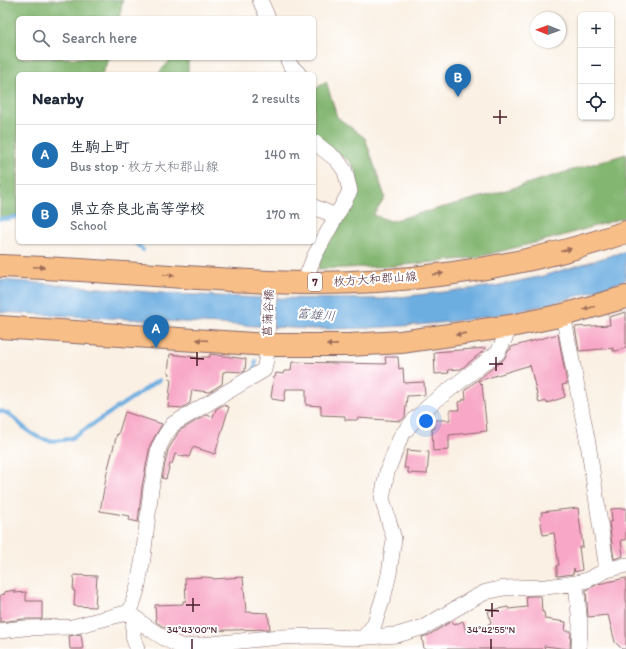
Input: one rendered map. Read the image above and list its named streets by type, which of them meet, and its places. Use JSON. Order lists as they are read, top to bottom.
{
  "streets": {
    "main road": ["枚方大和郡山線", "7"],
    "street": ["菖蒲谷橋"]
  },
  "crossings": [
    ["枚方大和郡山線", "菖蒲谷橋"]
  ],
  "water": ["富雄川"],
  "north": "left",
  "page": {
    "map_buttons": ["+", "−"],
    "search": "Search here",
    "pins": ["B", "A"],
    "heading": ["Nearby", "2 results"],
    "list": [
      {
        "mark": "A",
        "name": "生駒上町",
        "note": "Bus stop · 枚方大和郡山線",
        "value": "140 m"
      },
      {
        "mark": "B",
        "name": "県立奈良北高等学校",
        "note": "School",
        "value": "170 m"
      }
    ]
  },
  "coordinates": ["34°43'00\"N", "34°42'55\"N"]
}
